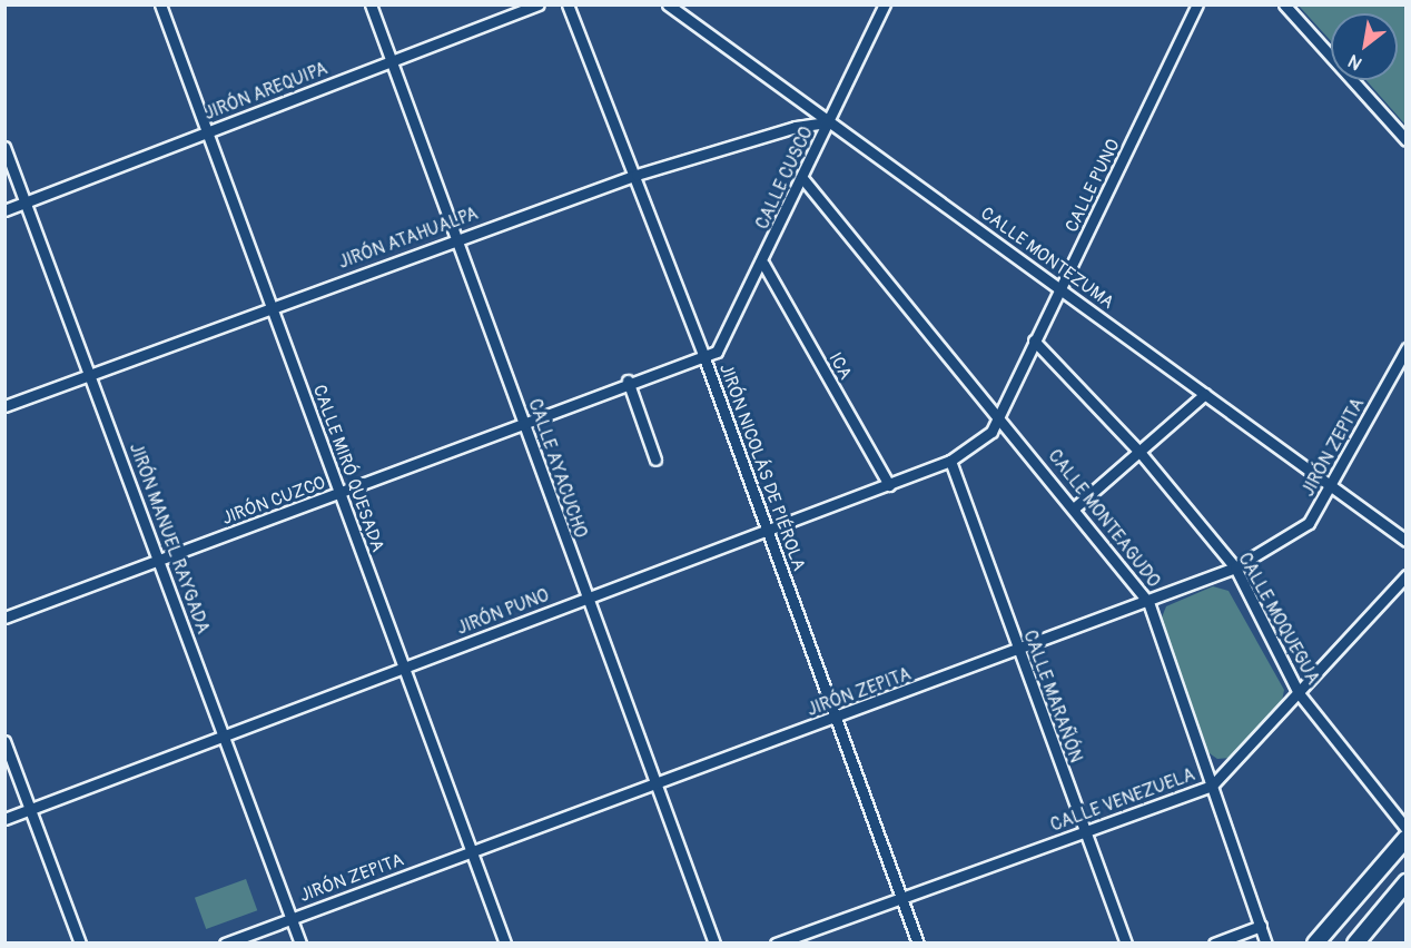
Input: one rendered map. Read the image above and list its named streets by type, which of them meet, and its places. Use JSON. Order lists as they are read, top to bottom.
{
  "streets": {
    "street": [
      "JIRÓN AREQUIPA",
      "CALLE CUSCO",
      "CALLE PUNO",
      "JIRÓN ATAHUALPA",
      "CALLE MONTEZUMA",
      "ICA",
      "JIRÓN ZEPITA",
      "JIRÓN NICOLÁS DE PIÉROLA",
      "CALLE MIRÓ QUESADA",
      "CALLE AYACUCHO",
      "JIRÓN CUZCO",
      "CALLE MONTEAGUDO",
      "JIRÓN MANUEL RAYGADA",
      "JIRÓN PUNO",
      "CALLE MOQUEGUA",
      "CALLE MARAÑÓN",
      "CALLE VENEZUELA"
    ]
  },
  "crossings": [
    ["JIRÓN AREQUIPA", "CALLE MIRÓ QUESADA"],
    ["JIRÓN AREQUIPA", "CALLE AYACUCHO"],
    ["JIRÓN AREQUIPA", "JIRÓN MANUEL RAYGADA"],
    ["CALLE CUSCO", "JIRÓN ATAHUALPA"],
    ["CALLE CUSCO", "CALLE MONTEZUMA"],
    ["CALLE CUSCO", "ICA"],
    ["CALLE CUSCO", "JIRÓN NICOLÁS DE PIÉROLA"],
    ["CALLE CUSCO", "JIRÓN CUZCO"],
    ["CALLE CUSCO", "CALLE MONTEAGUDO"],
    ["CALLE PUNO", "CALLE MONTEZUMA"],
    ["CALLE PUNO", "CALLE MONTEAGUDO"],
    ["CALLE PUNO", "JIRÓN PUNO"],
    ["CALLE PUNO", "CALLE MOQUEGUA"],
    ["JIRÓN ATAHUALPA", "CALLE MONTEZUMA"],
    ["JIRÓN ATAHUALPA", "JIRÓN NICOLÁS DE PIÉROLA"],
    ["JIRÓN ATAHUALPA", "CALLE MIRÓ QUESADA"],
    ["JIRÓN ATAHUALPA", "CALLE AYACUCHO"],
    ["JIRÓN ATAHUALPA", "JIRÓN MANUEL RAYGADA"],
    ["CALLE MONTEZUMA", "JIRÓN ZEPITA"],
    ["ICA", "JIRÓN PUNO"],
    ["JIRÓN ZEPITA", "JIRÓN NICOLÁS DE PIÉROLA"],
    ["JIRÓN ZEPITA", "CALLE MIRÓ QUESADA"],
    ["JIRÓN ZEPITA", "CALLE AYACUCHO"],
    ["JIRÓN ZEPITA", "CALLE MONTEAGUDO"],
    ["JIRÓN ZEPITA", "JIRÓN MANUEL RAYGADA"],
    ["JIRÓN ZEPITA", "CALLE MOQUEGUA"],
    ["JIRÓN ZEPITA", "CALLE MARAÑÓN"],
    ["JIRÓN NICOLÁS DE PIÉROLA", "JIRÓN CUZCO"],
    ["JIRÓN NICOLÁS DE PIÉROLA", "JIRÓN PUNO"],
    ["JIRÓN NICOLÁS DE PIÉROLA", "CALLE VENEZUELA"],
    ["CALLE MIRÓ QUESADA", "JIRÓN CUZCO"],
    ["CALLE MIRÓ QUESADA", "JIRÓN PUNO"],
    ["CALLE AYACUCHO", "JIRÓN CUZCO"],
    ["CALLE AYACUCHO", "JIRÓN PUNO"],
    ["JIRÓN CUZCO", "JIRÓN MANUEL RAYGADA"],
    ["CALLE MONTEAGUDO", "JIRÓN PUNO"],
    ["CALLE MONTEAGUDO", "CALLE VENEZUELA"],
    ["JIRÓN MANUEL RAYGADA", "JIRÓN PUNO"],
    ["JIRÓN PUNO", "CALLE MARAÑÓN"],
    ["CALLE MOQUEGUA", "CALLE VENEZUELA"],
    ["CALLE MARAÑÓN", "CALLE VENEZUELA"]
  ],
  "north": "bottom left"
}
